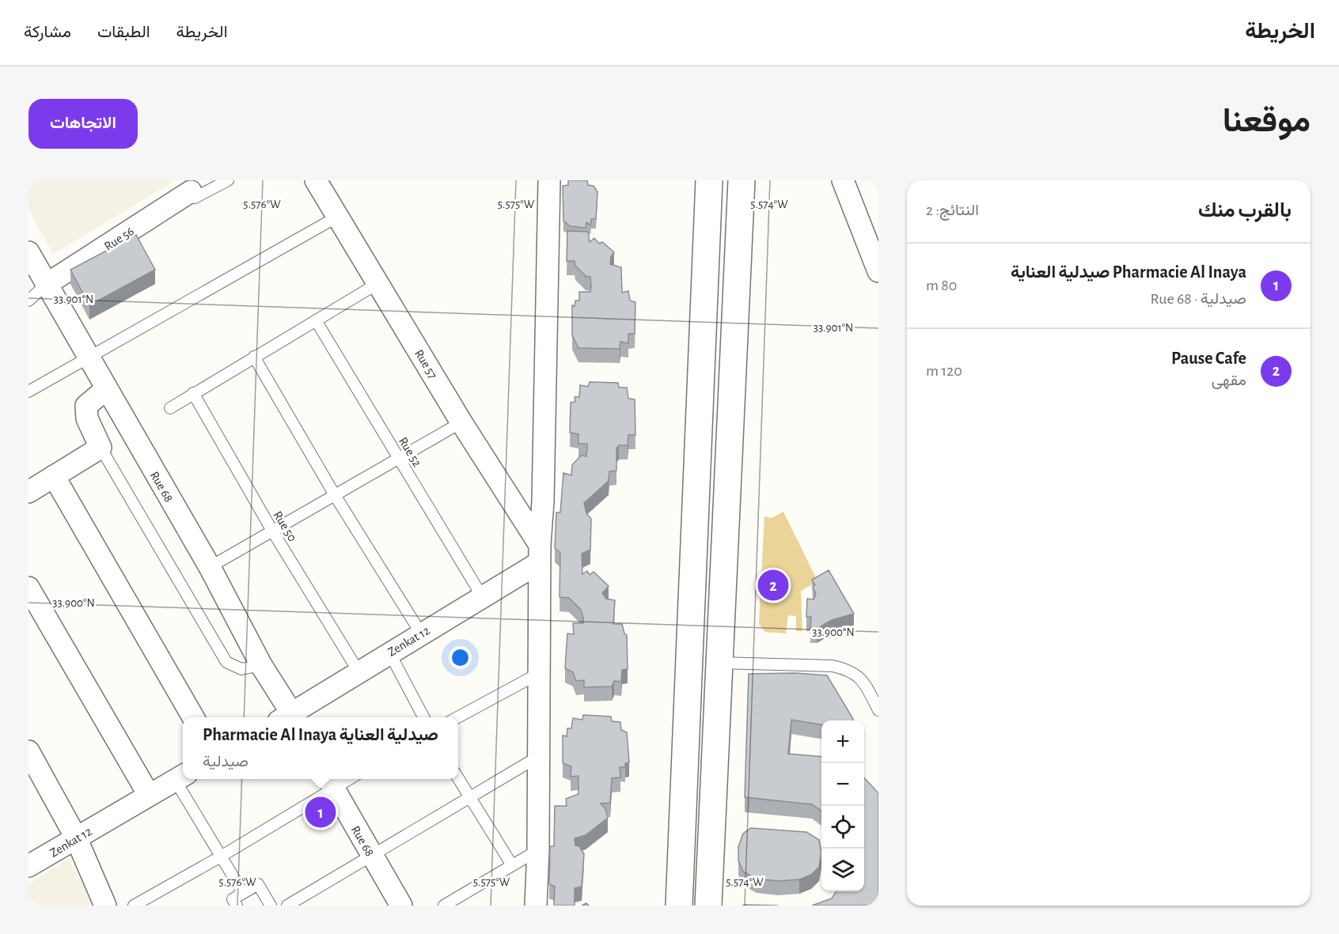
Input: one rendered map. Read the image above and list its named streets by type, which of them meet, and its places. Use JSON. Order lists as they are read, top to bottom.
{
  "streets": {
    "street": [
      "Rue 56",
      "Rue 57",
      "Rue 68",
      "Zenkat 12"
    ],
    "lane": ["Rue 52", "Rue 50"]
  },
  "crossings": [
    ["Rue 56", "Rue 68"],
    ["Rue 57", "Zenkat 12"],
    ["Rue 52", "Zenkat 12"],
    ["Rue 50", "Zenkat 12"]
  ],
  "page": {
    "header": "الخريطة",
    "nav": ["الخريطة", "الطبقات", "مشاركة"],
    "title": "موقعنا",
    "buttons": "الاتجاهات",
    "heading": ["بالقرب منك", "النتائج: 2"],
    "list": [
      {
        "mark": "1",
        "name": "Pharmacie Al Inaya صيدلية العناية",
        "note": "صيدلية · Rue 68",
        "value": "80 m"
      },
      {
        "mark": "2",
        "name": "Pause Cafe",
        "note": "مقهى",
        "value": "120 m"
      }
    ],
    "pins": ["2", "1"],
    "popup": ["Pharmacie Al Inaya صيدلية العناية", "صيدلية"],
    "map_buttons": ["+", "−"]
  },
  "coordinates": [
    "5.576°W",
    "5.575°W",
    "5.574°W",
    "33.901°N",
    "33.900°N"
  ]
}
